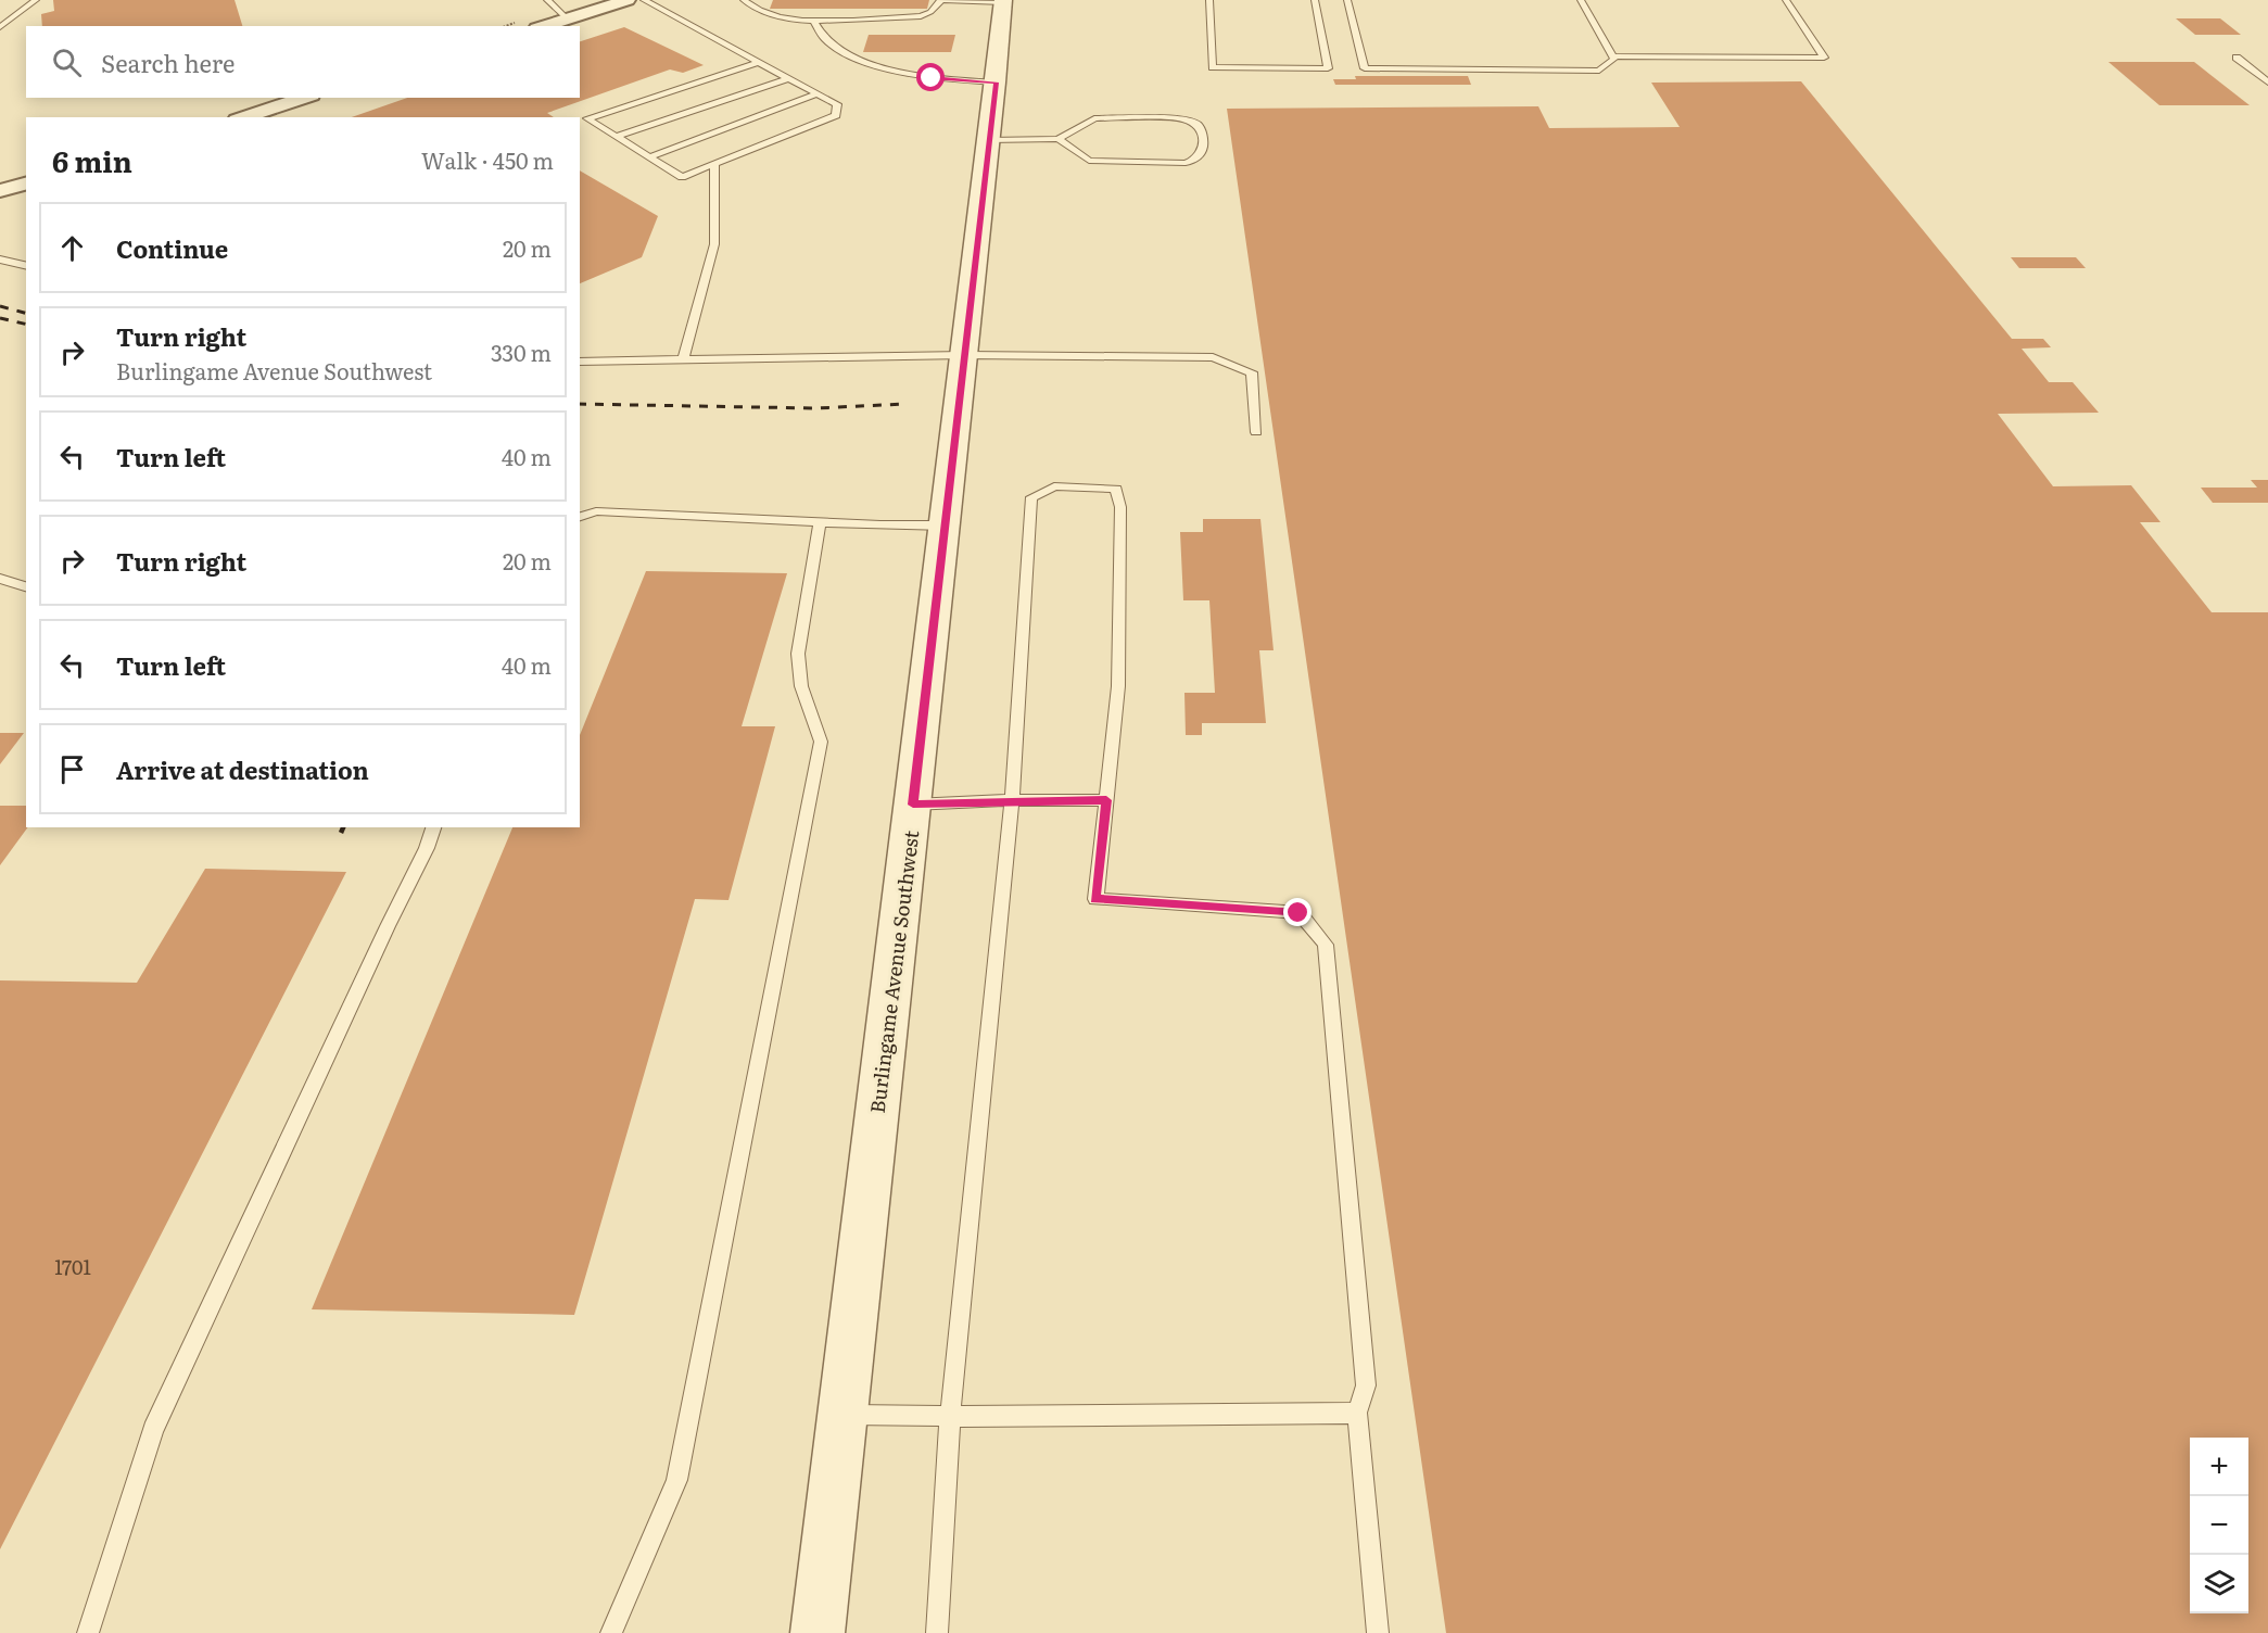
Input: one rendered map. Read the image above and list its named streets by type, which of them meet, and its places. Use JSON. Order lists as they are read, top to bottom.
{
  "streets": {
    "street": ["Burlingame Avenue Southwest"]
  },
  "house_numbers": ["1701"],
  "page": {
    "search": "Search here",
    "heading": ["6 min", "Walk · 450 m"],
    "list": [
      ["Continue", "20 m"],
      ["Turn right", "Burlingame Avenue Southwest", "330 m"],
      ["Turn left", "40 m"],
      ["Turn right", "20 m"],
      ["Turn left", "40 m"],
      "Arrive at destination"
    ],
    "map_buttons": ["+", "−"]
  }
}
